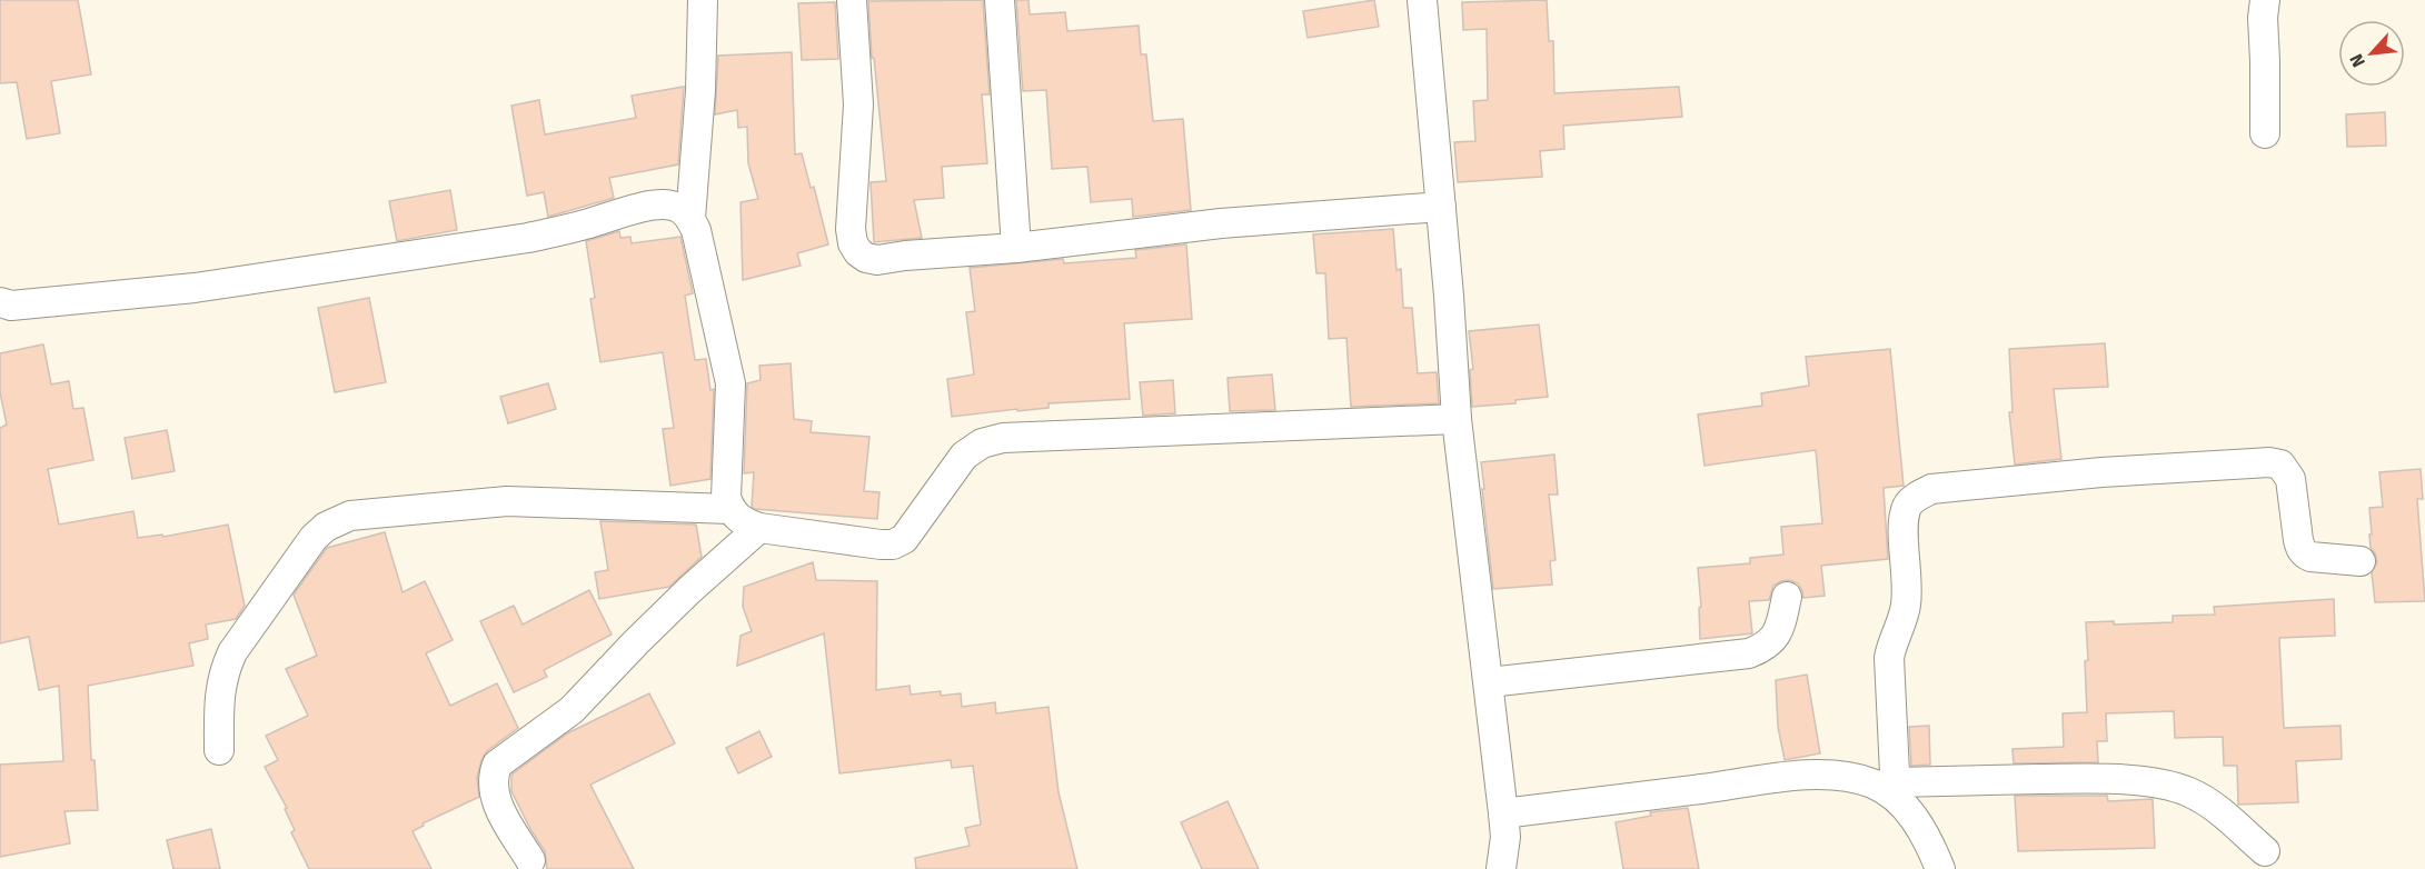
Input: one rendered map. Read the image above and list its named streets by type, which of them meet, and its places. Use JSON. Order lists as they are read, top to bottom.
{
  "north": "bottom left"
}
